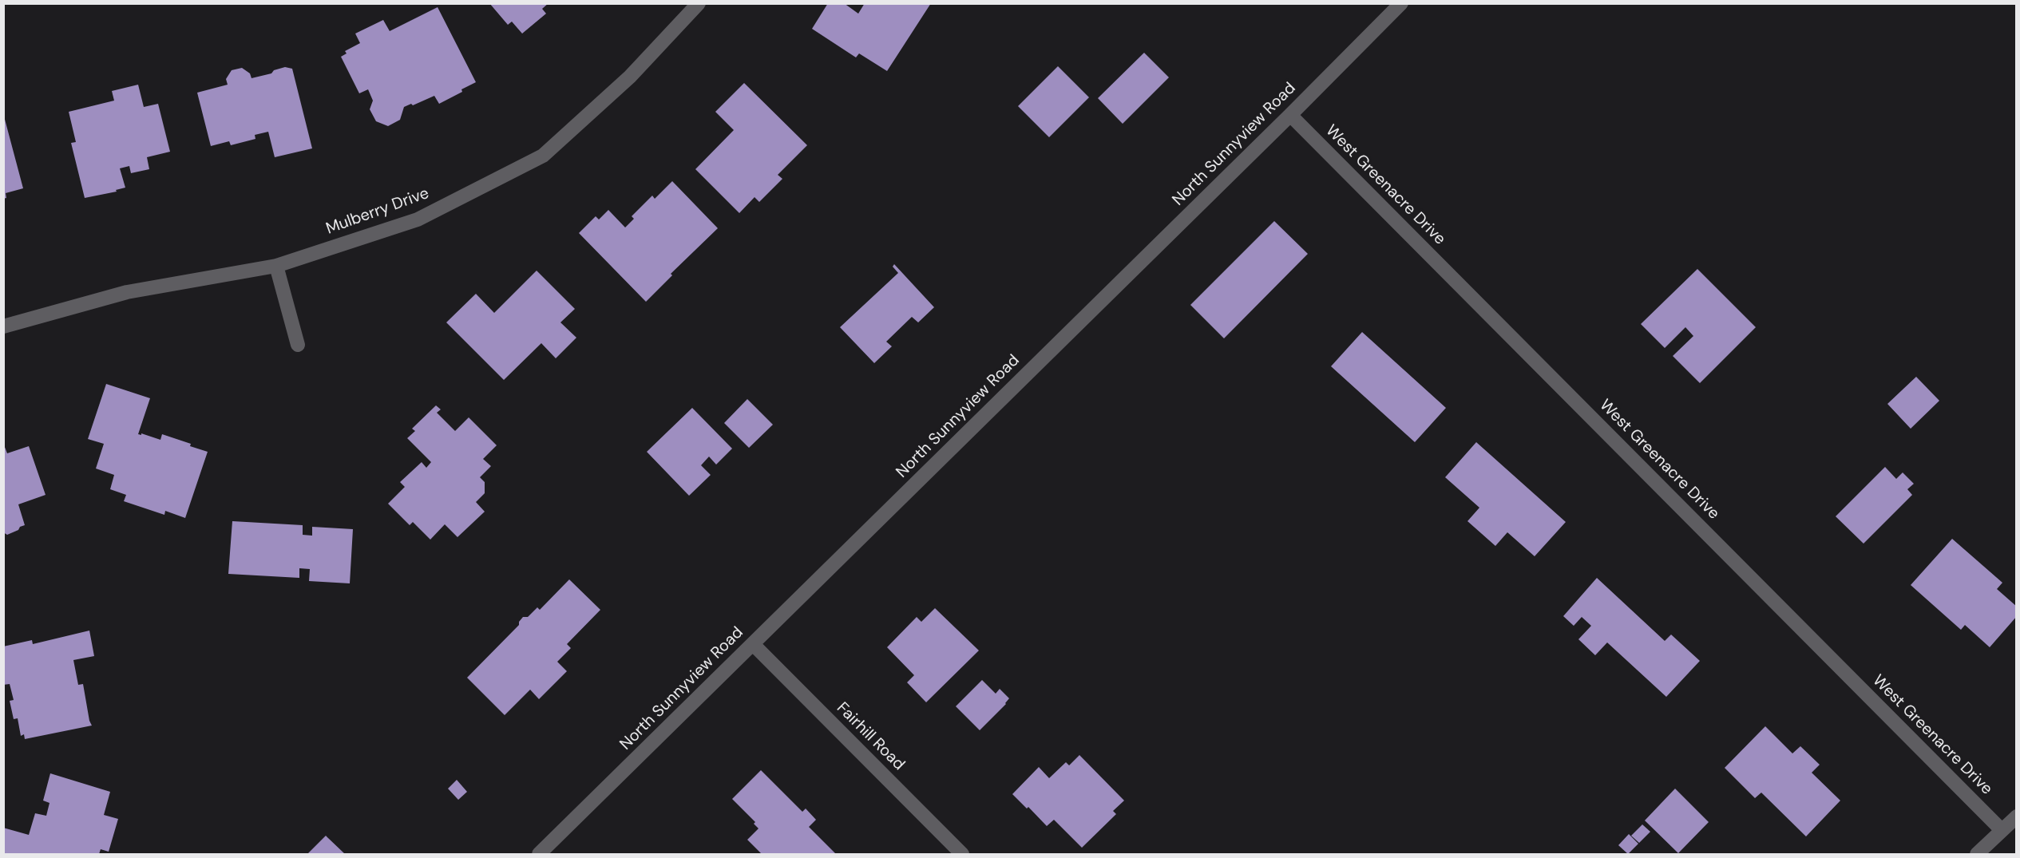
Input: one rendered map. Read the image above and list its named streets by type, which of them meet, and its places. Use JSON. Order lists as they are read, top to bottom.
{
  "streets": {
    "street": [
      "North Sunnyview Road",
      "West Greenacre Drive",
      "Mulberry Drive",
      "Fairhill Road"
    ]
  },
  "crossings": [
    ["North Sunnyview Road", "West Greenacre Drive"],
    ["North Sunnyview Road", "Fairhill Road"]
  ]
}
